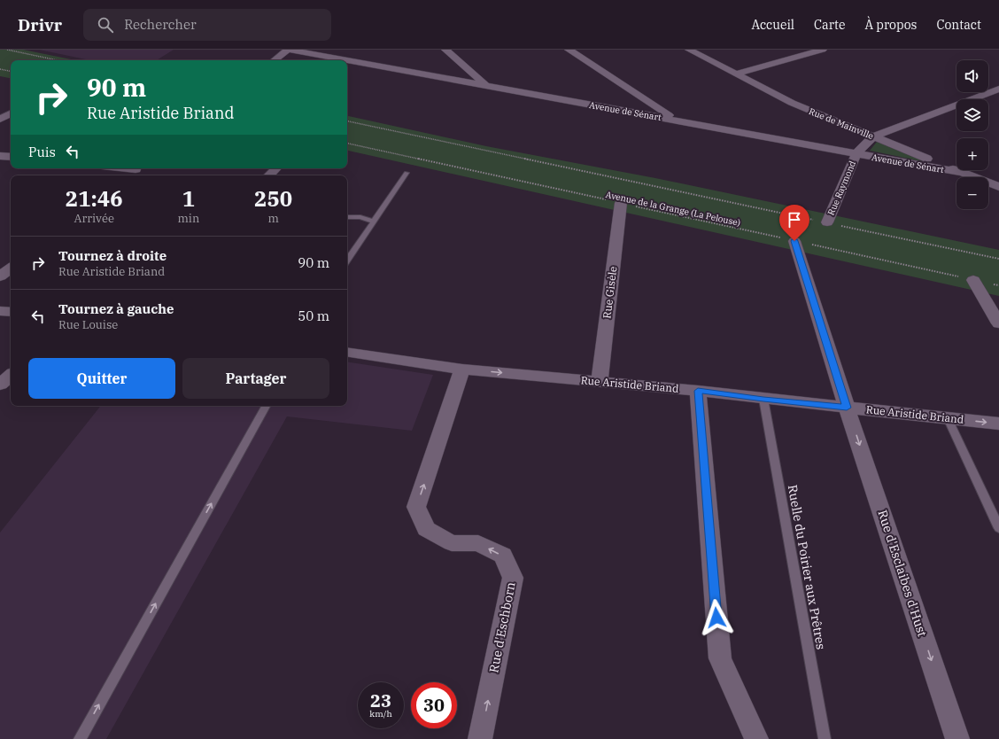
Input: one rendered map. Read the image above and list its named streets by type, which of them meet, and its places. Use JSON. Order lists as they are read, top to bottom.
{
  "streets": {
    "street": [
      "Avenue de Sénart",
      "Rue de Mainville",
      "Rue Raymond",
      "Rue Gisèle",
      "Rue Aristide Briand",
      "Rue d'Esclaibes d'Hust",
      "Rue d'Eschborn"
    ],
    "lane": ["Ruelle du Poirier aux Prêtres"],
    "path": ["Avenue de la Grange (La Pelouse)"]
  },
  "crossings": [
    ["Avenue de Sénart", "Rue de Mainville"],
    ["Avenue de Sénart", "Rue Raymond"],
    ["Rue Raymond", "Avenue de la Grange (La Pelouse)"],
    ["Avenue de la Grange (La Pelouse)", "Rue Gisèle"],
    ["Avenue de la Grange (La Pelouse)", "Rue d'Esclaibes d'Hust"],
    ["Rue Gisèle", "Rue Aristide Briand"],
    ["Rue Aristide Briand", "Ruelle du Poirier aux Prêtres"],
    ["Rue Aristide Briand", "Rue d'Esclaibes d'Hust"],
    ["Rue Aristide Briand", "Rue d'Eschborn"]
  ],
  "one_way": ["Rue d'Esclaibes d'Hust", "Rue d'Eschborn"],
  "page": {
    "header": "Drivr",
    "search": "Rechercher",
    "nav": [
      "Accueil",
      "Carte",
      "À propos",
      "Contact"
    ],
    "map_buttons": ["+", "−"],
    "turn": ["90 m", "Rue Aristide Briand"],
    "then": "Puis",
    "eta": [
      "21:46",
      "Arrivée",
      "1",
      "min",
      "250",
      "m"
    ],
    "list": [
      {
        "name": "Tournez à droite",
        "note": "Rue Aristide Briand",
        "value": "90 m"
      },
      {
        "name": "Tournez à gauche",
        "note": "Rue Louise",
        "value": "50 m"
      }
    ],
    "buttons": ["Quitter", "Partager"],
    "speed": "23 km/h",
    "limit": "30"
  }
}
